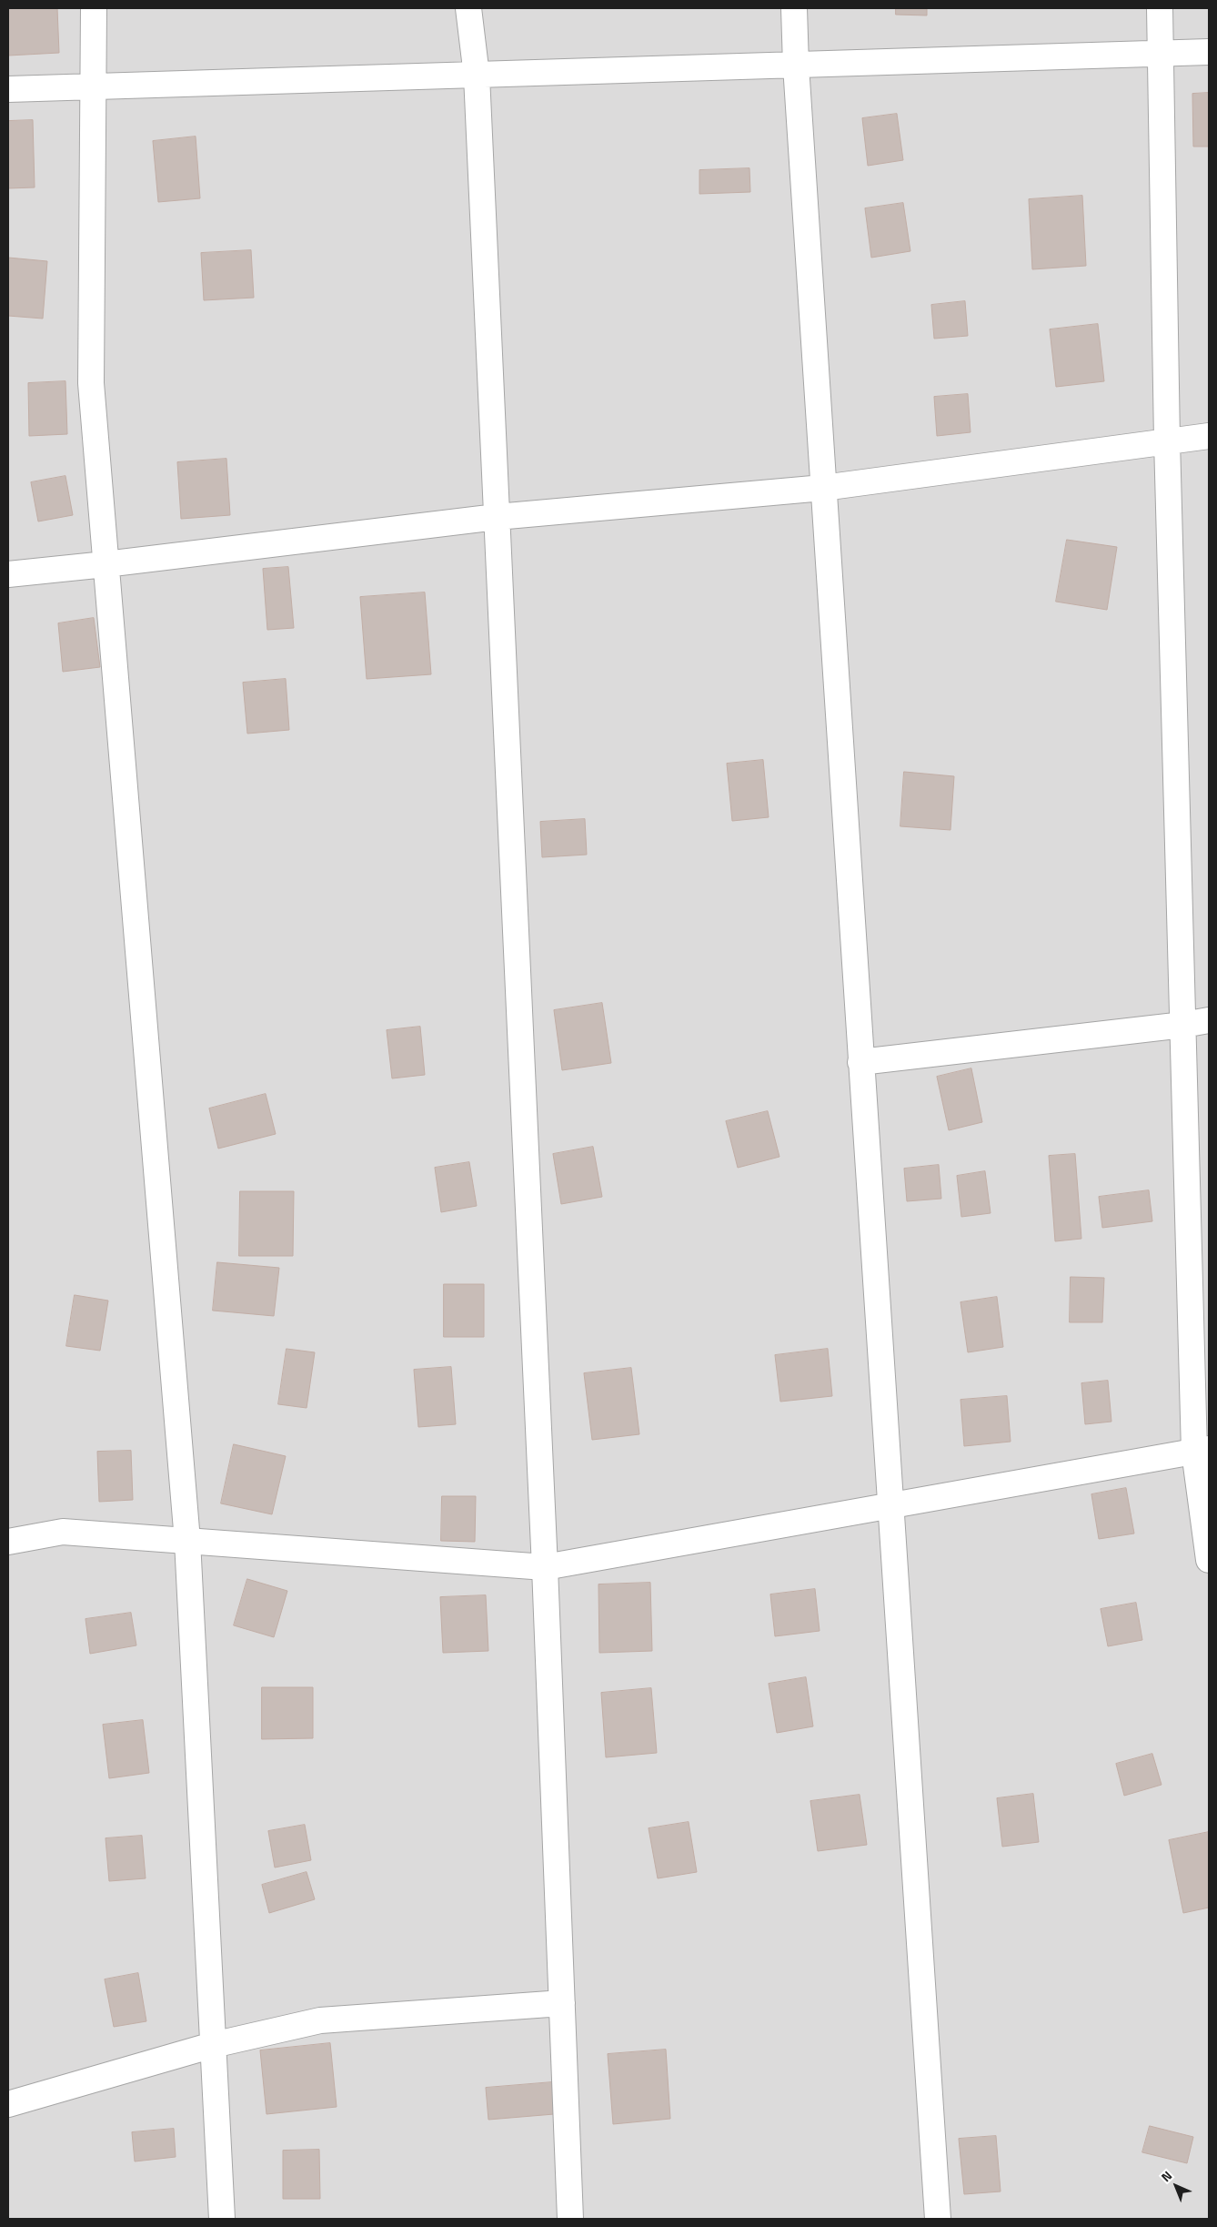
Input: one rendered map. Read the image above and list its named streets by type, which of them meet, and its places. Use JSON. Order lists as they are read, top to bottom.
{
  "north": "top left"
}
